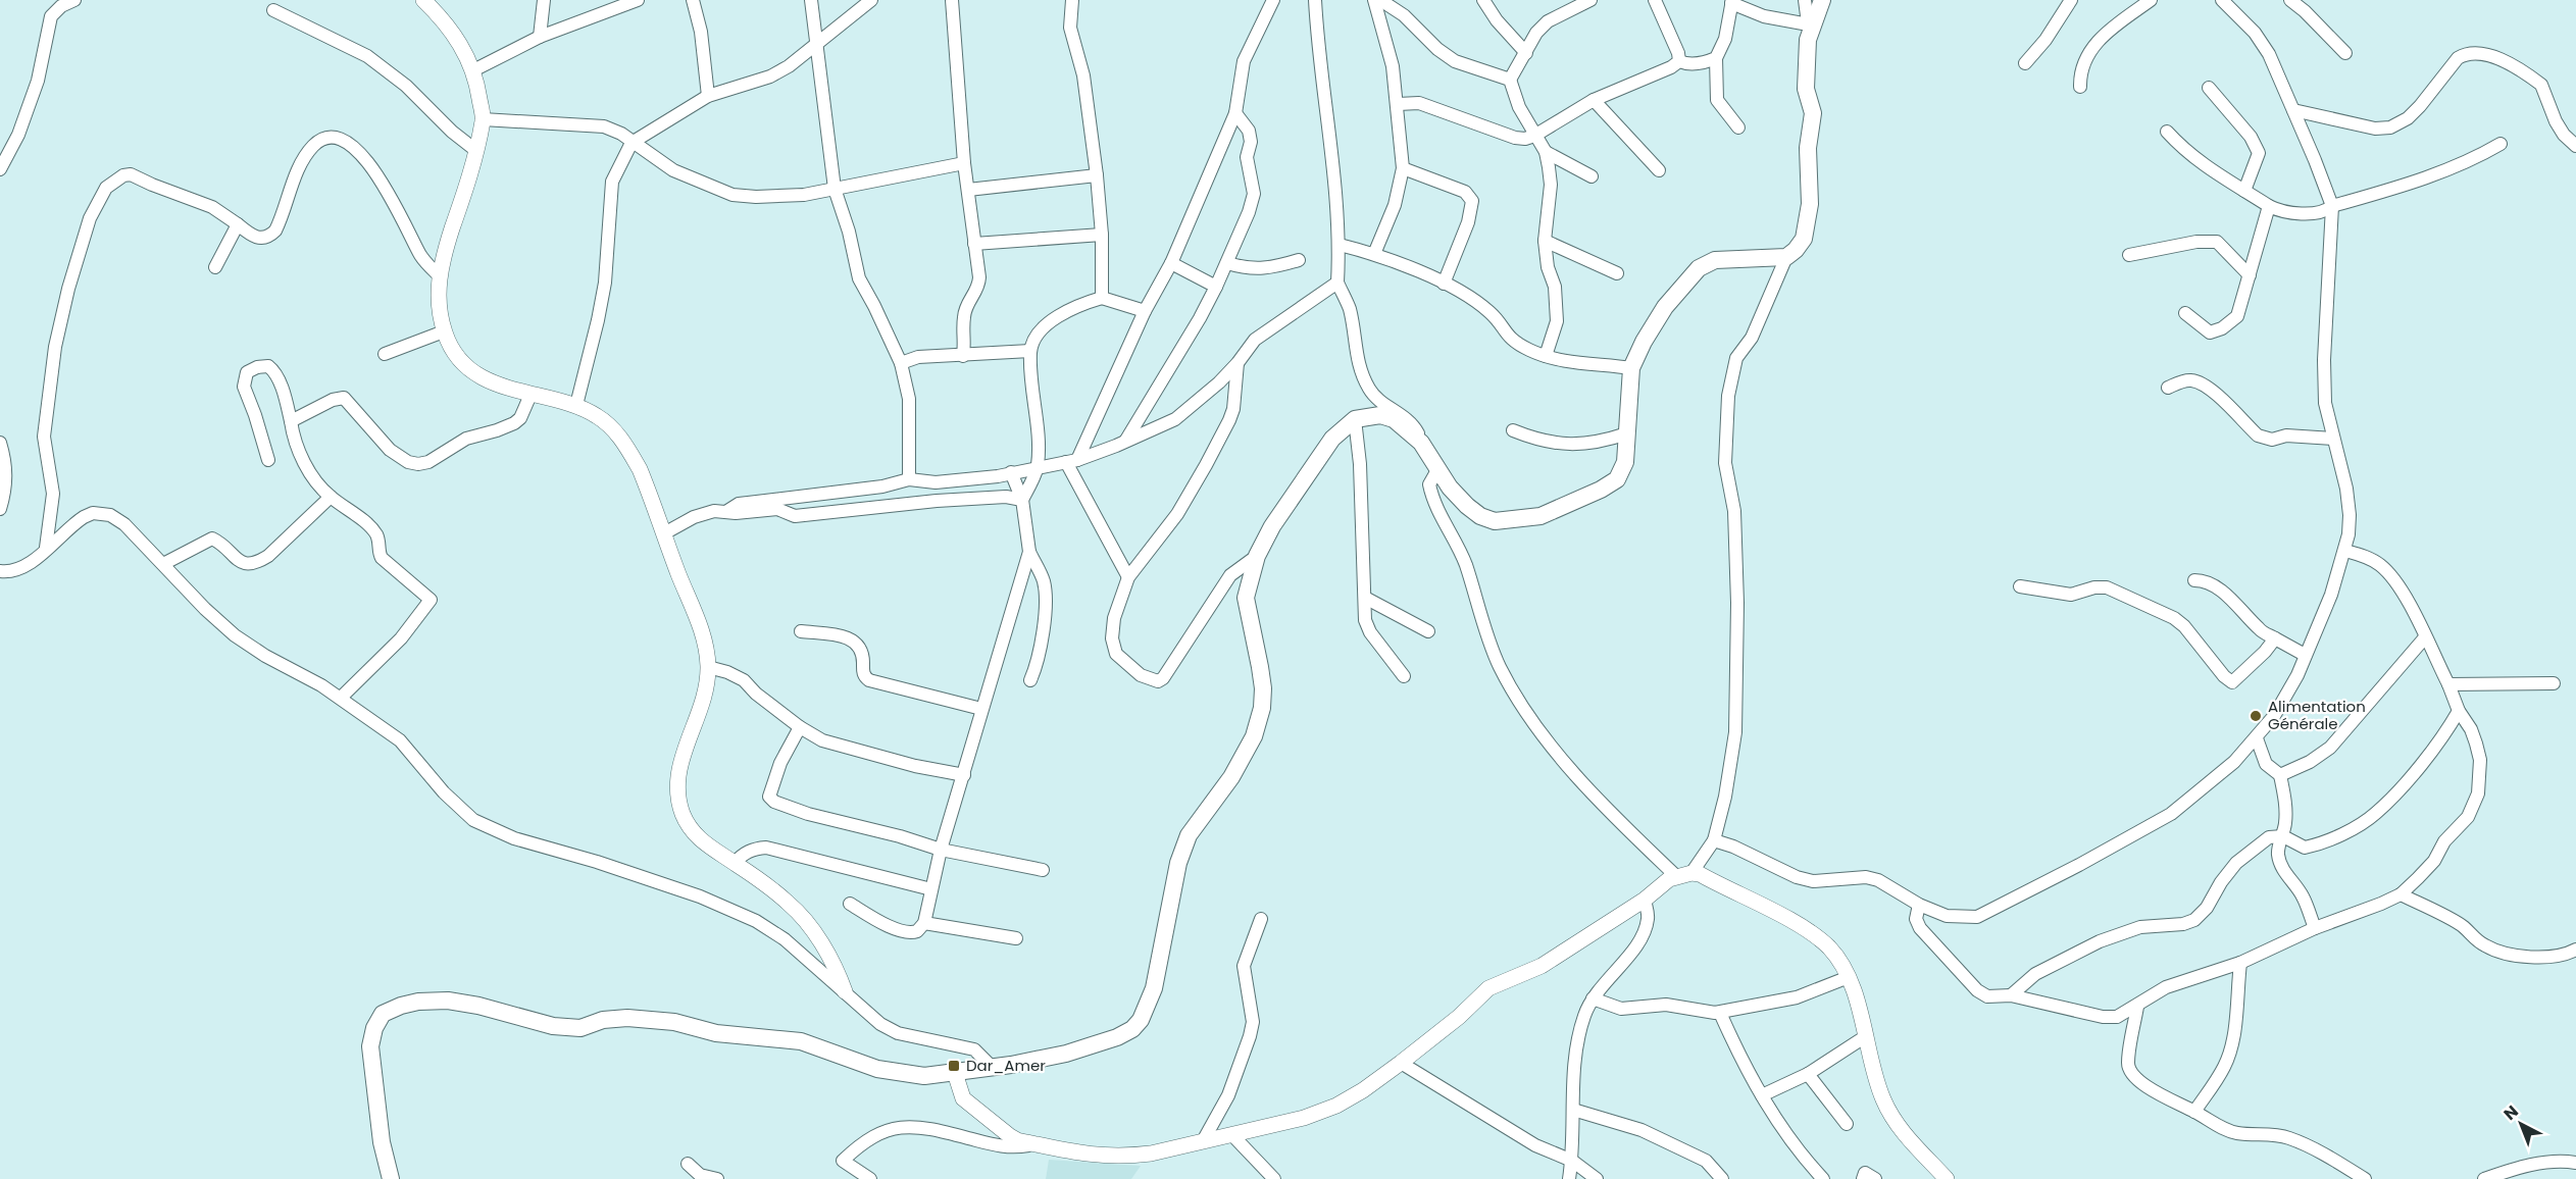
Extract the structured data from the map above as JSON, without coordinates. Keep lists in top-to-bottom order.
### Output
{
  "places": {
    "other": ["Alimentation Générale"],
    "transit": ["Dar_Amer"]
  },
  "north": "top left"
}
